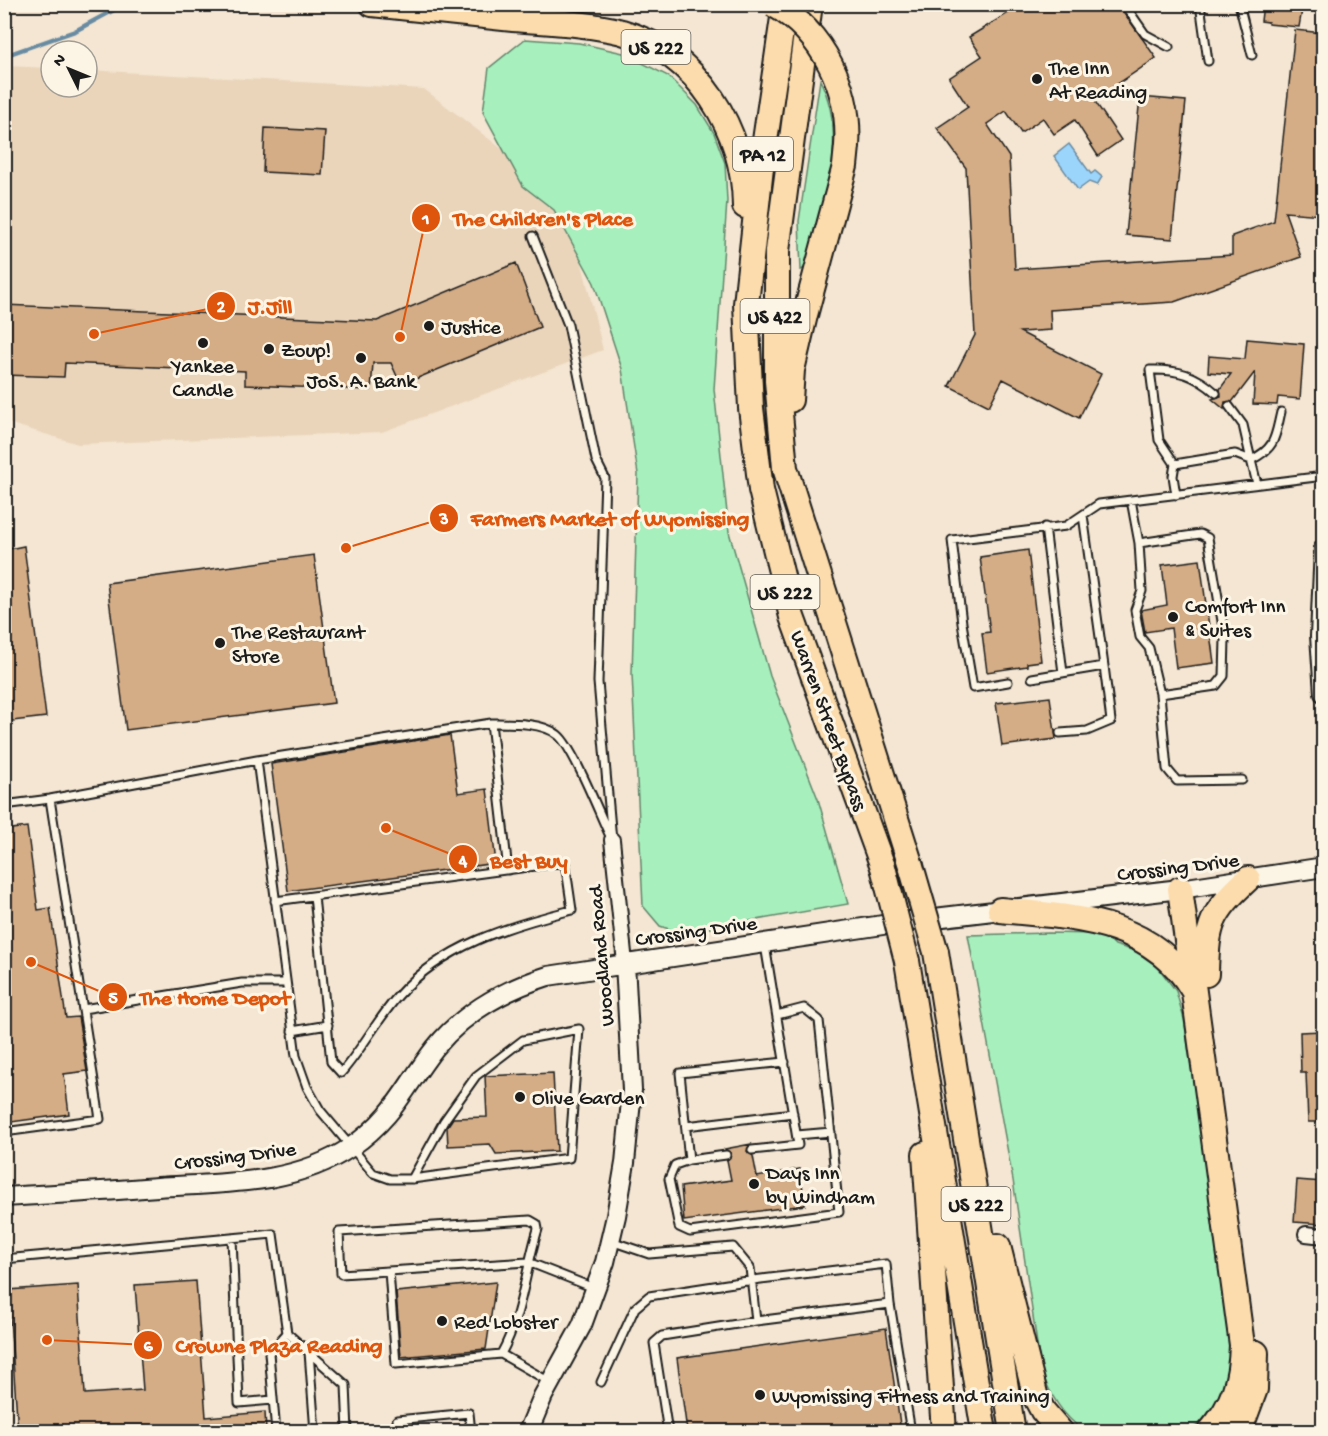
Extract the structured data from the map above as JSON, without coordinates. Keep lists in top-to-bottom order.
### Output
{
  "streets": {
    "highway": [
      "US 222",
      "PA 12",
      "US 422",
      "Warren Street Bypass"
    ],
    "main road": ["Crossing Drive", "Woodland Road"]
  },
  "crossings": [
    ["US 222", "Warren Street Bypass"],
    ["Crossing Drive", "Woodland Road"]
  ],
  "places": [
    "The Inn At Reading",
    "Justice",
    "J.Jill",
    "The Children's Place",
    "Yankee Candle",
    "Zoup!",
    "JoS. A. Bank",
    "Farmers Market of Wyomissing",
    "Comfort Inn & Suites",
    "The Restaurant Store",
    "Best Buy",
    "The Home Depot",
    "Olive Garden",
    "Days Inn by Windham",
    "Red Lobster",
    "Crowne Plaza Reading",
    "Wyomissing Fitness and Training"
  ],
  "north": "top left"
}
